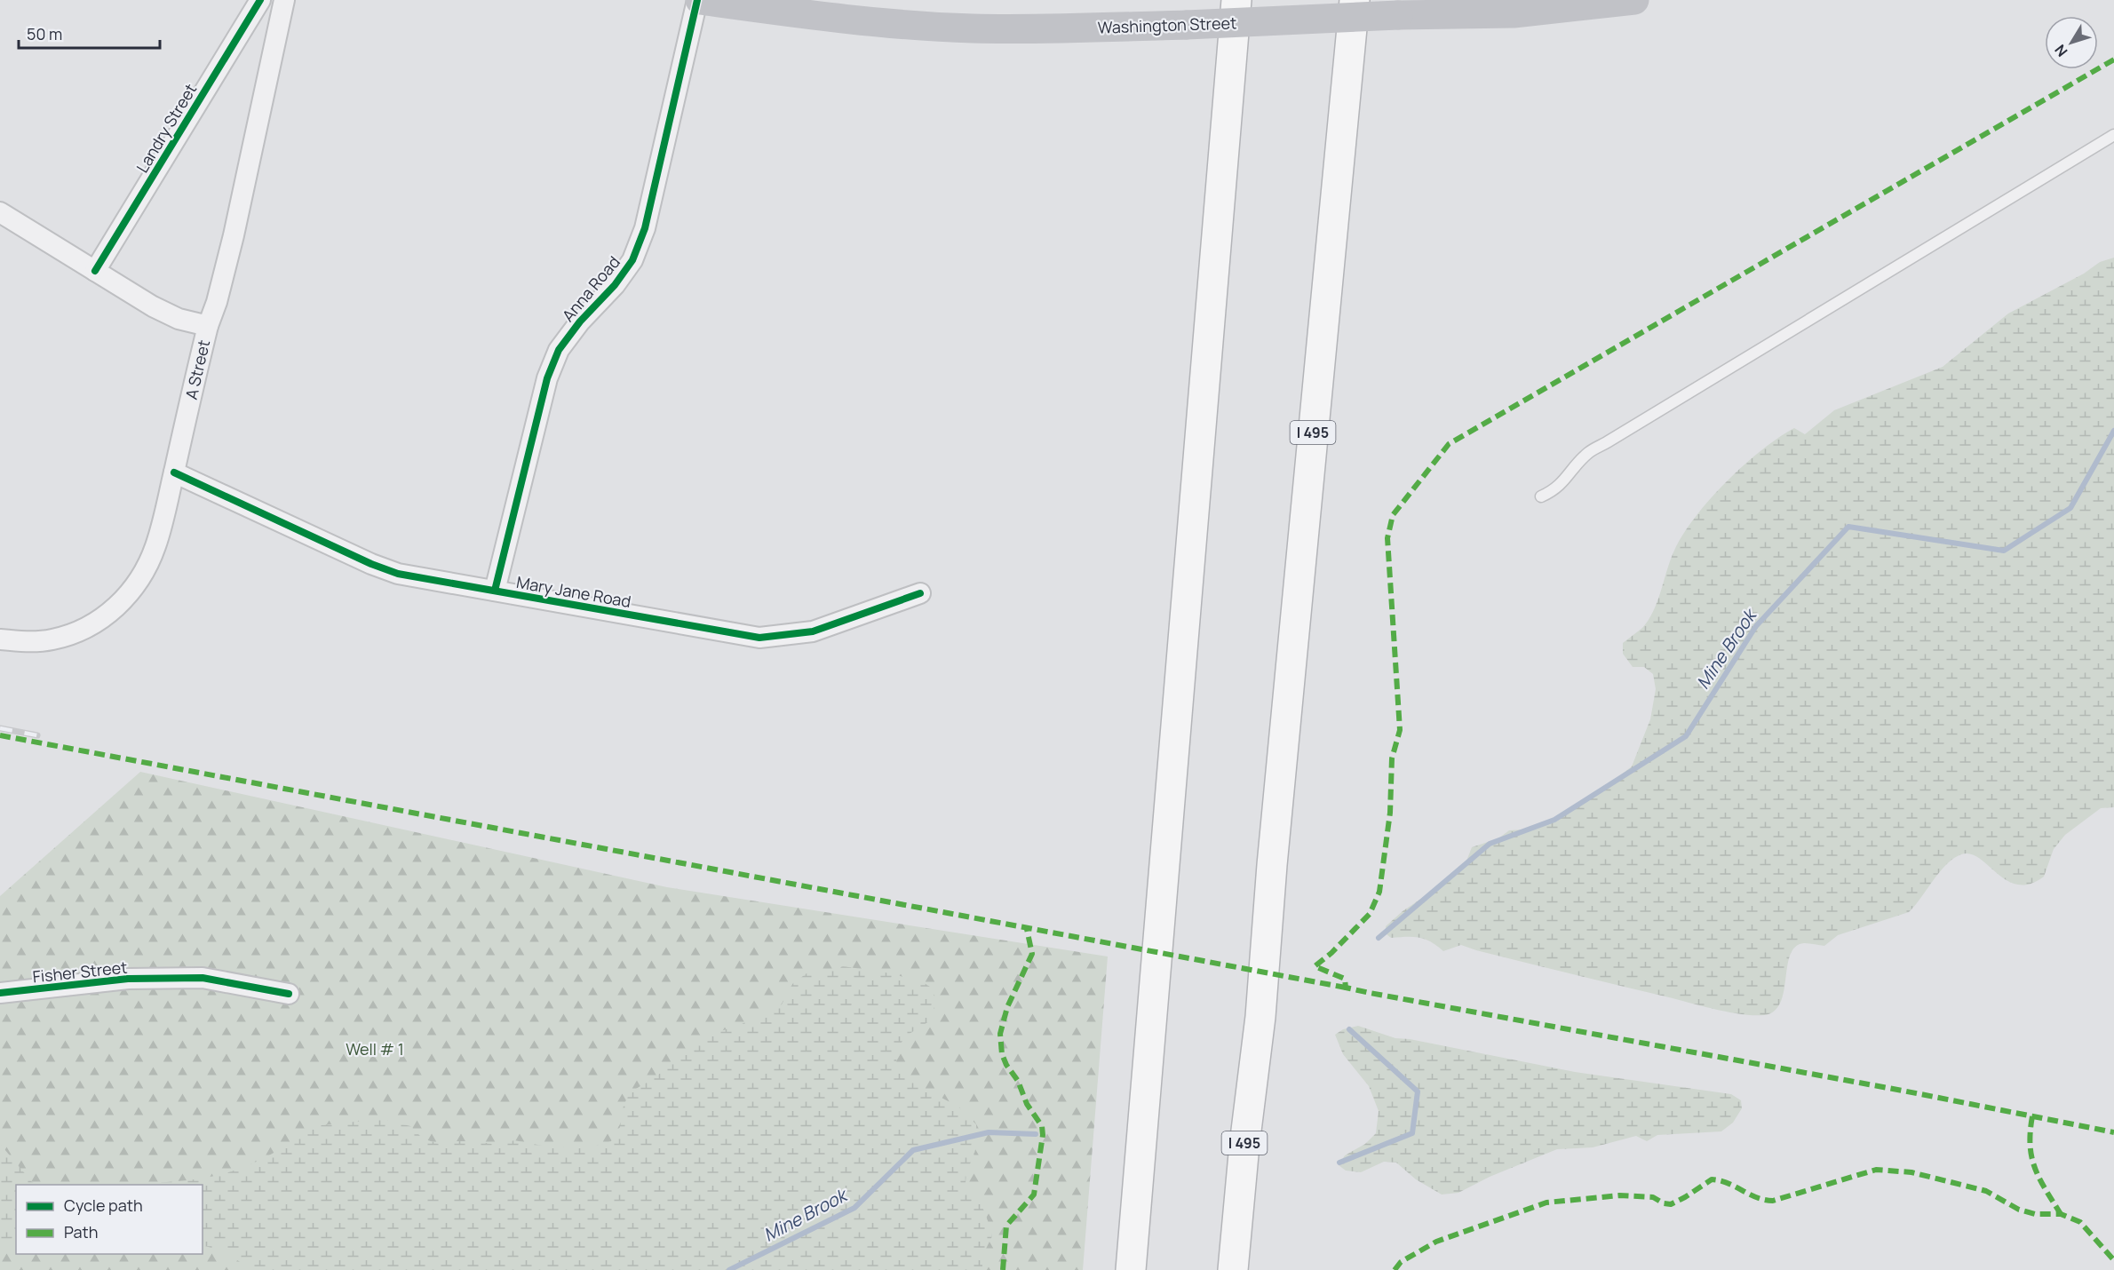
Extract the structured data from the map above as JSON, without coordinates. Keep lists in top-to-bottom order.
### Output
{
  "streets": {
    "highway": ["I 495"],
    "main road": ["Washington Street"],
    "street": [
      "Landry Street",
      "Anna Road",
      "A Street",
      "Mary Jane Road",
      "Fisher Street"
    ]
  },
  "crossings": [
    ["Washington Street", "Anna Road"],
    ["Anna Road", "Mary Jane Road"],
    ["A Street", "Mary Jane Road"]
  ],
  "water": ["Mine Brook"],
  "parks": ["Well # 1"],
  "legend": ["Cycle path", "Path"],
  "scale_bar": "50 m",
  "north": "bottom left"
}
